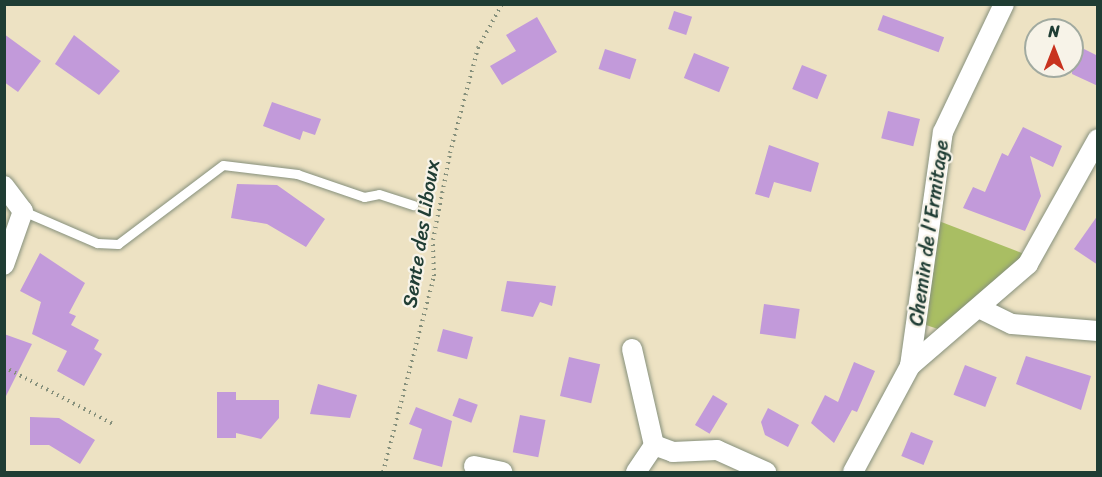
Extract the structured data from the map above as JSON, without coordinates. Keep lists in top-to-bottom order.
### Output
{
  "streets": {
    "street": ["Chemin de l'Ermitage"],
    "path": ["Sente des Liboux"]
  },
  "north": "top"
}
